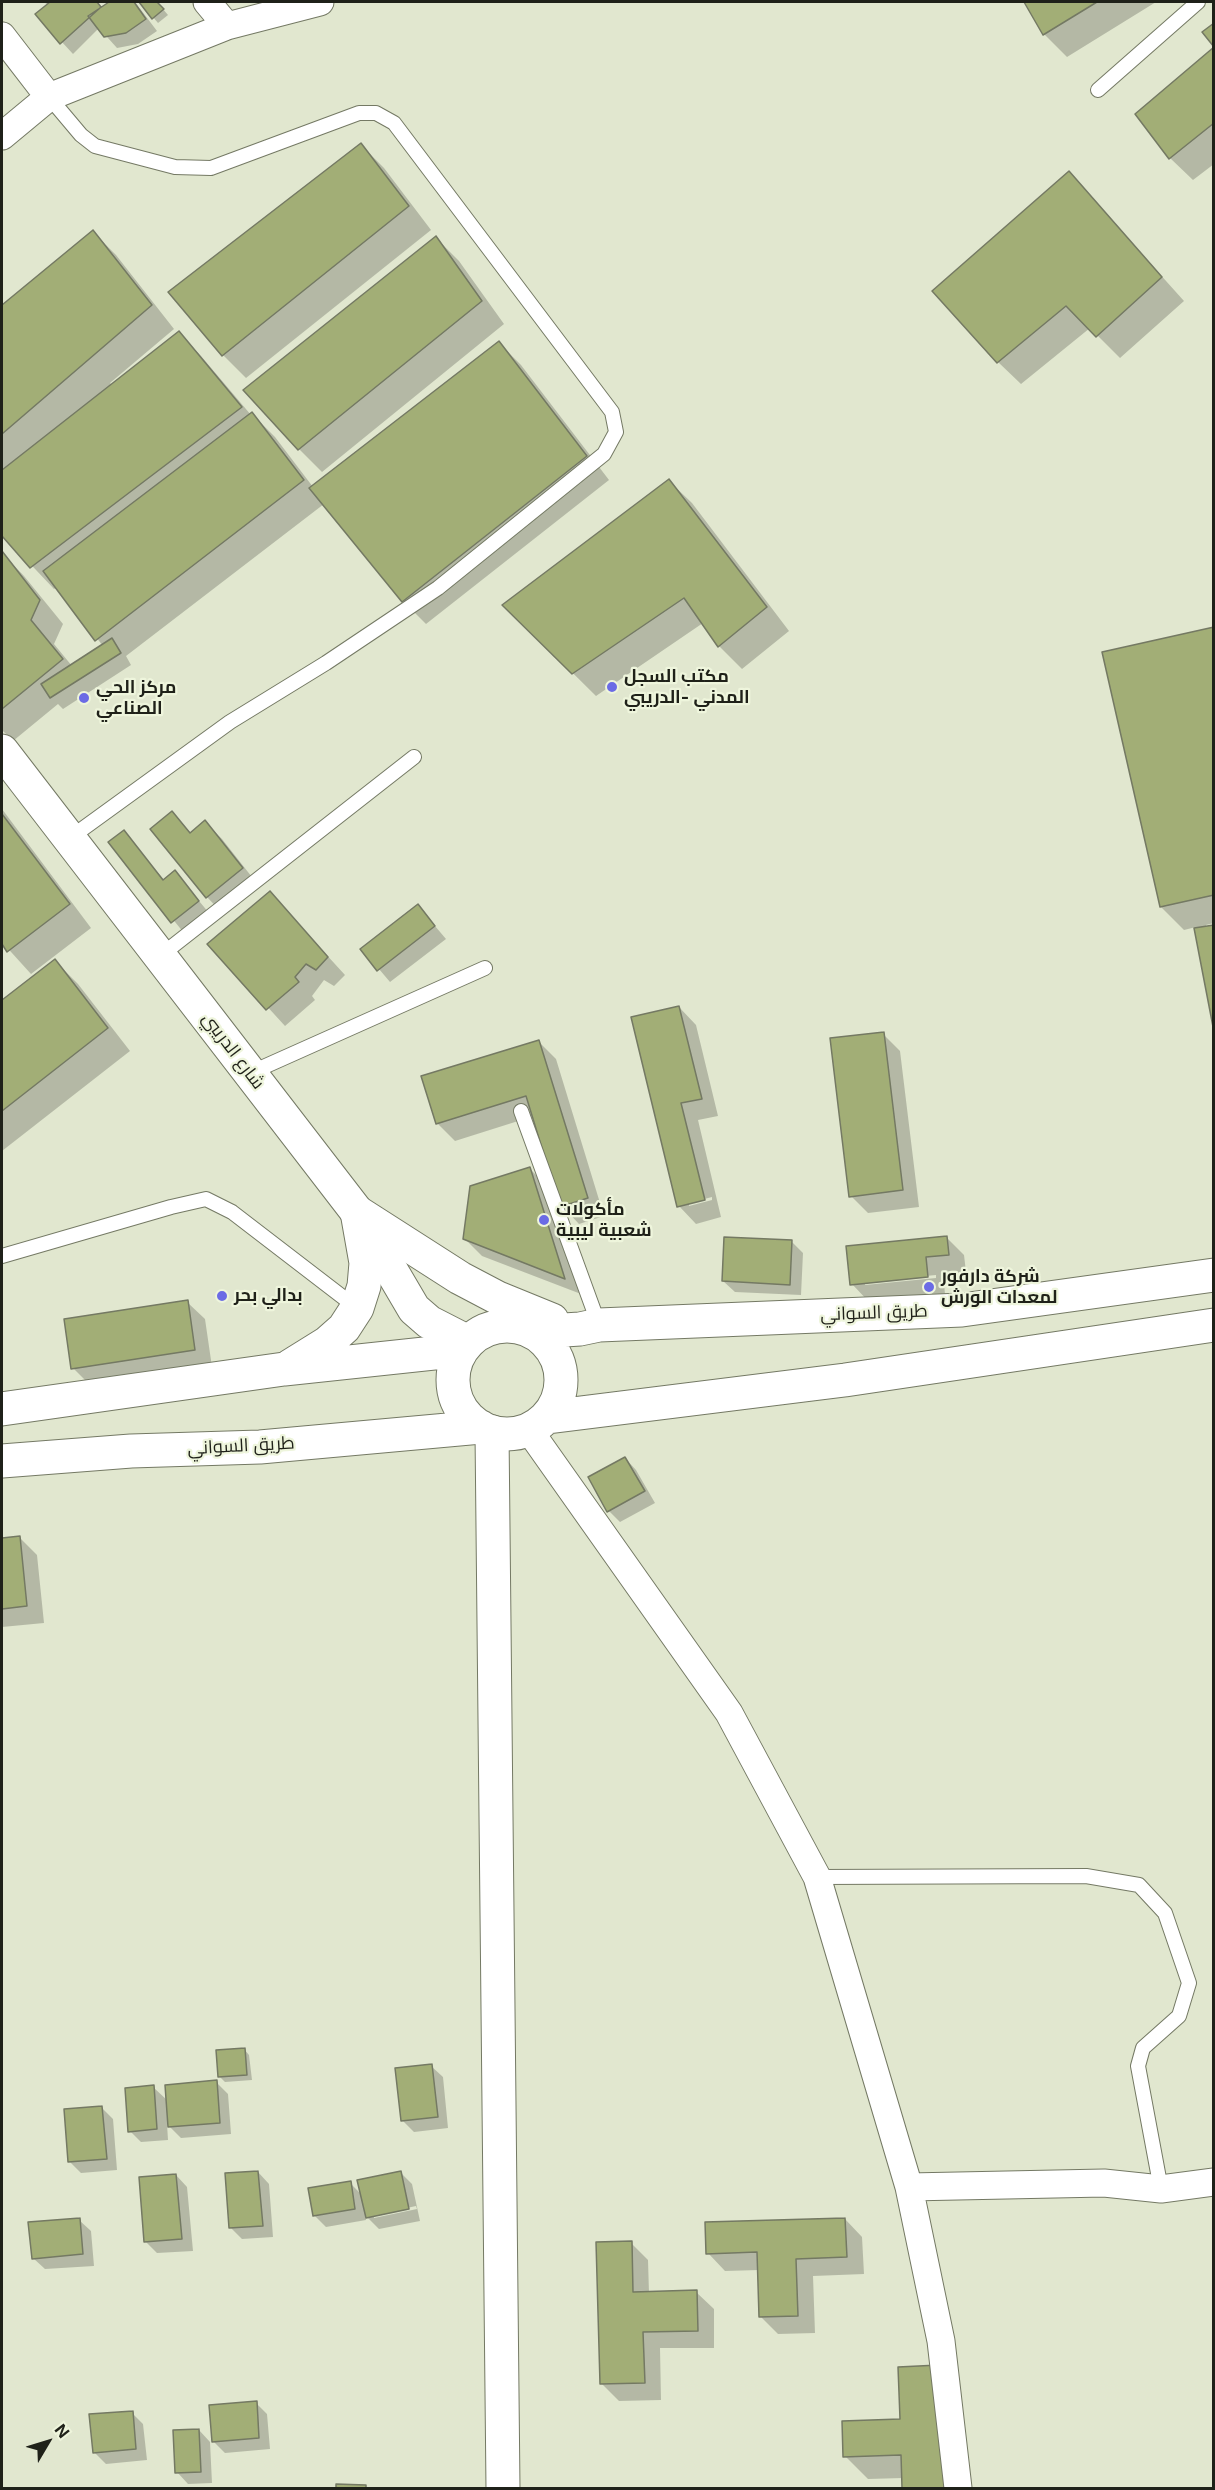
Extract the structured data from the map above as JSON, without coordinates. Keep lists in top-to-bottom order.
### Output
{
  "streets": {
    "main road": ["شارع الدريبي", "طريق السواني"]
  },
  "crossings": [
    ["شارع الدريبي", "طريق السواني"]
  ],
  "places": [
    "مكتب السجل المدني -الدريبي",
    "مركز الحي الصناعي",
    "مأكولات شعبية ليبية",
    "شركة دارفور لمعدات الورش",
    "بدالي بحر"
  ],
  "north": "top right"
}
